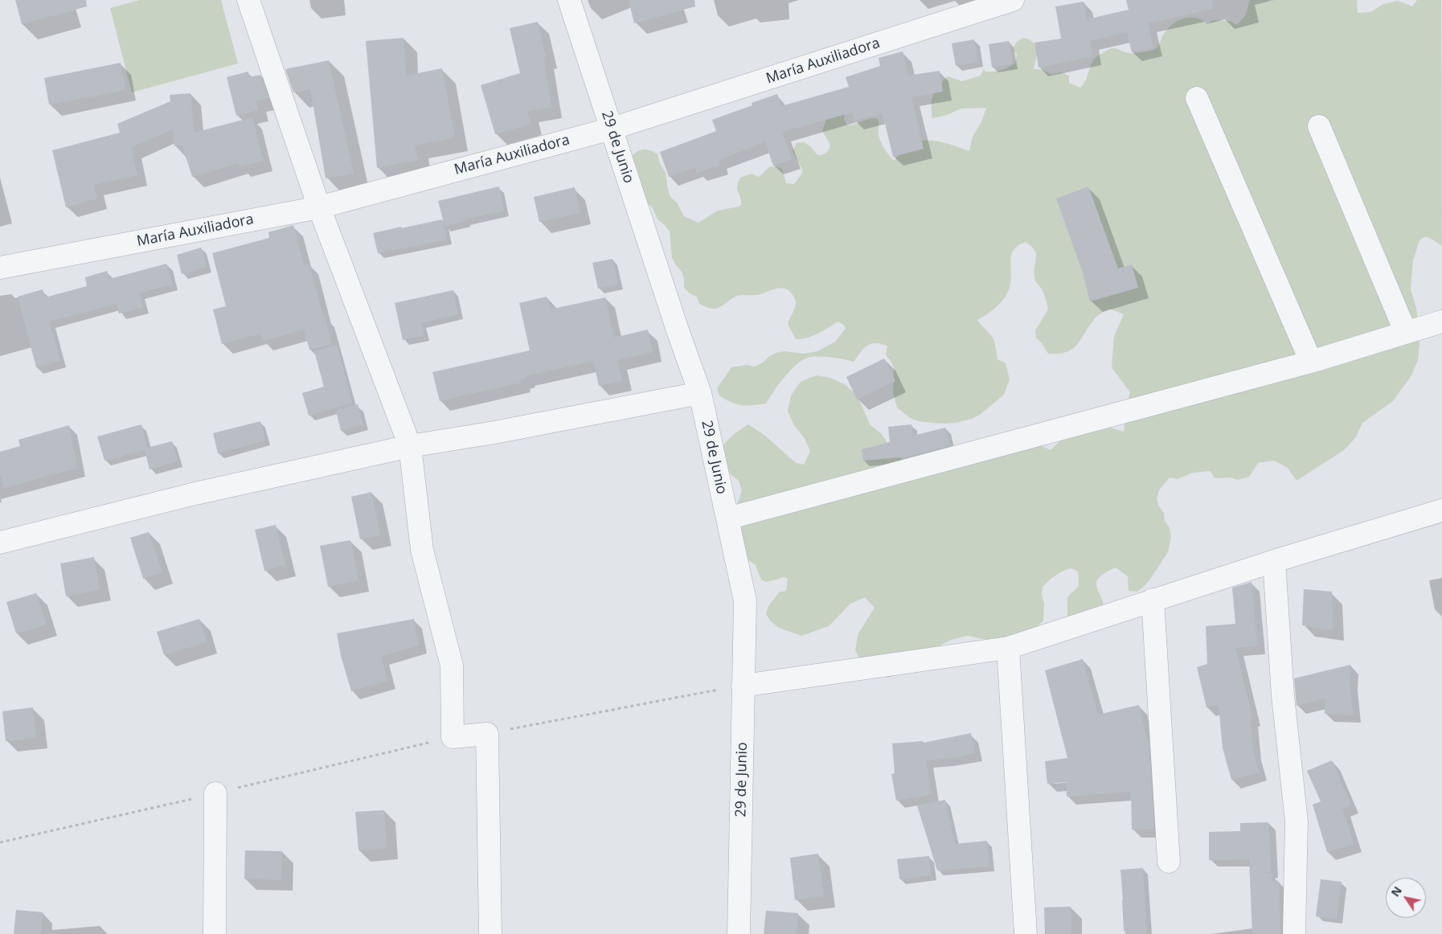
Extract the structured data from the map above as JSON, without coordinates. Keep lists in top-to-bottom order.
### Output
{
  "streets": {
    "street": ["María Auxiliadora", "29 de Junio"]
  },
  "crossings": [
    ["María Auxiliadora", "29 de Junio"]
  ],
  "north": "top left"
}
